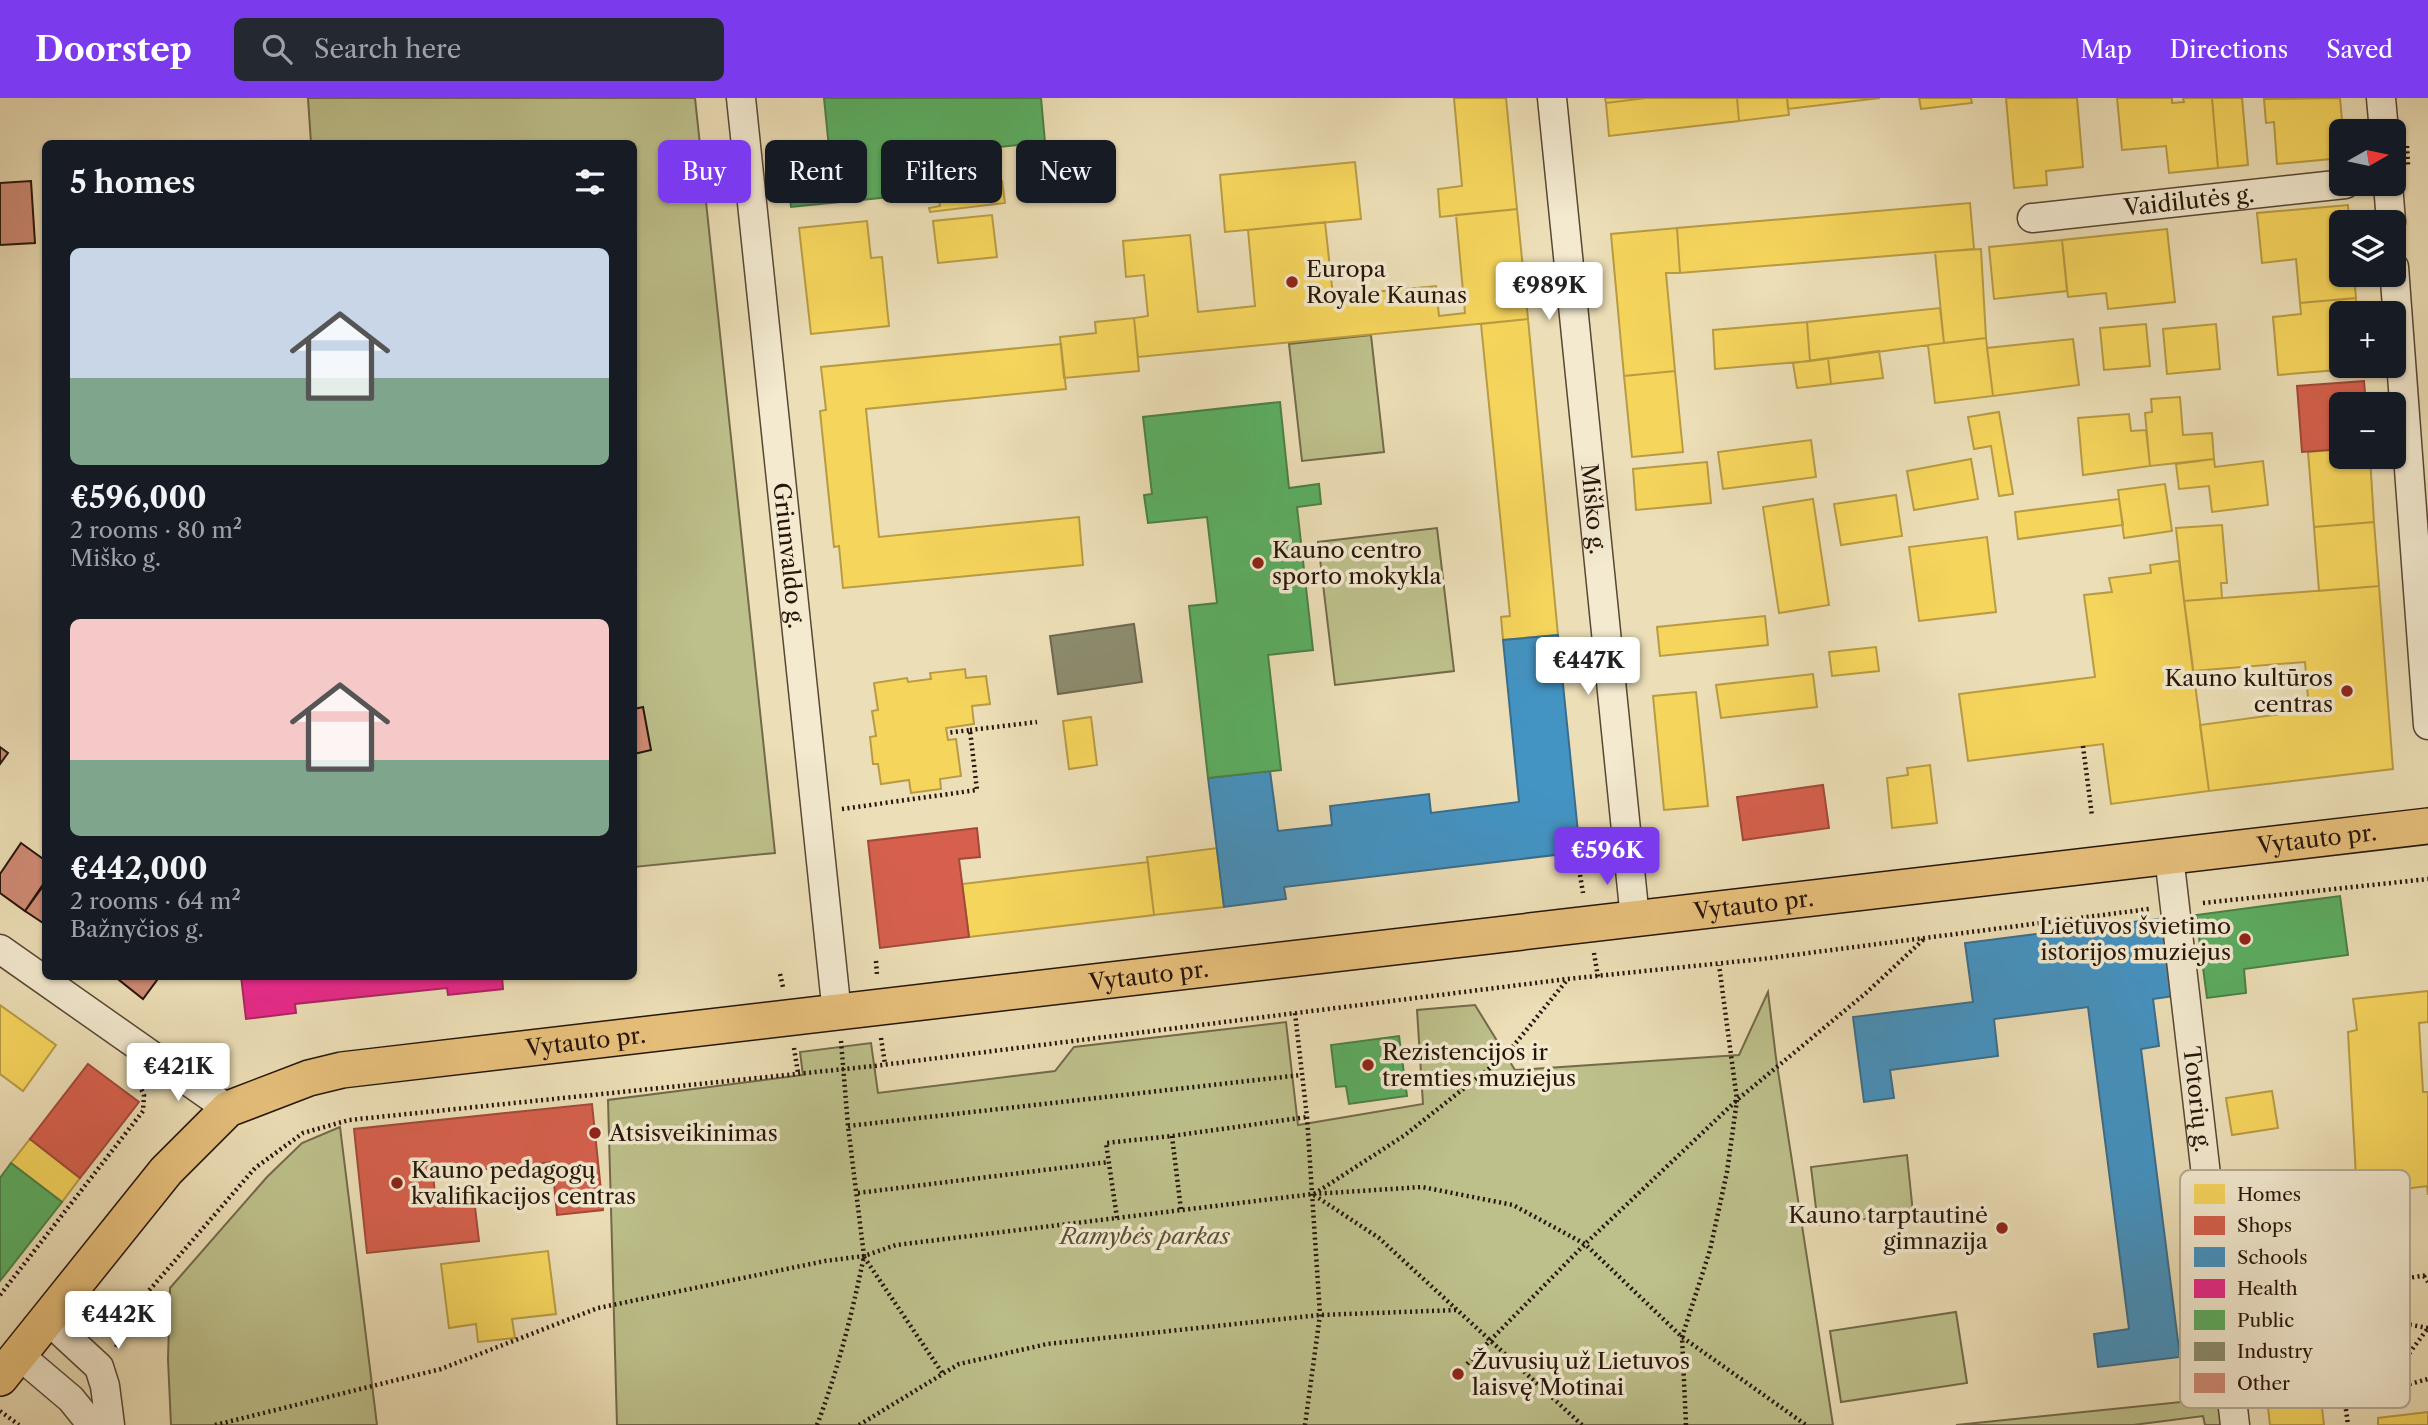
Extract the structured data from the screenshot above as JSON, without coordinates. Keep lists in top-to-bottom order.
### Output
{
  "streets": {
    "main road": ["Vytauto pr."],
    "street": [
      "Vaidilutės g.",
      "Miško g.",
      "Griunvaldo g.",
      "Totorių g."
    ]
  },
  "crossings": [
    ["Miško g.", "Vytauto pr."],
    ["Griunvaldo g.", "Vytauto pr."],
    ["Vytauto pr.", "Totorių g."]
  ],
  "parks": ["Ramybės parkas"],
  "places": [
    "Europa Royale Kaunas",
    "Kauno centro sporto mokykla",
    "Kauno kultūros centras",
    "Lietuvos švietimo istorijos muziejus",
    "Rezistencijos ir tremties muziejus",
    "Atsisveikinimas",
    "Kauno pedagogų kvalifikacijos centras",
    "Kauno tarptautinė gimnazija",
    "Žuvusių už Lietuvos laisvę Motinai"
  ],
  "legend": [
    "Homes",
    "Shops",
    "Schools",
    "Health",
    "Public",
    "Industry",
    "Other"
  ],
  "north": "right",
  "page": {
    "header": "Doorstep",
    "search": "Search here",
    "nav": ["Map", "Directions", "Saved"],
    "map_buttons": ["+", "−"],
    "chip": [
      "Buy",
      "Rent",
      "Filters",
      "New"
    ],
    "heading": "5 homes",
    "list": [
      {
        "name": "€596,000",
        "note": "2 rooms · 80 m² · Miško g."
      },
      {
        "name": "€442,000",
        "note": "2 rooms · 64 m² · Bažnyčios g."
      }
    ],
    "price": [
      "€989K",
      "€447K",
      "€596K",
      "€421K",
      "€442K"
    ]
  }
}
